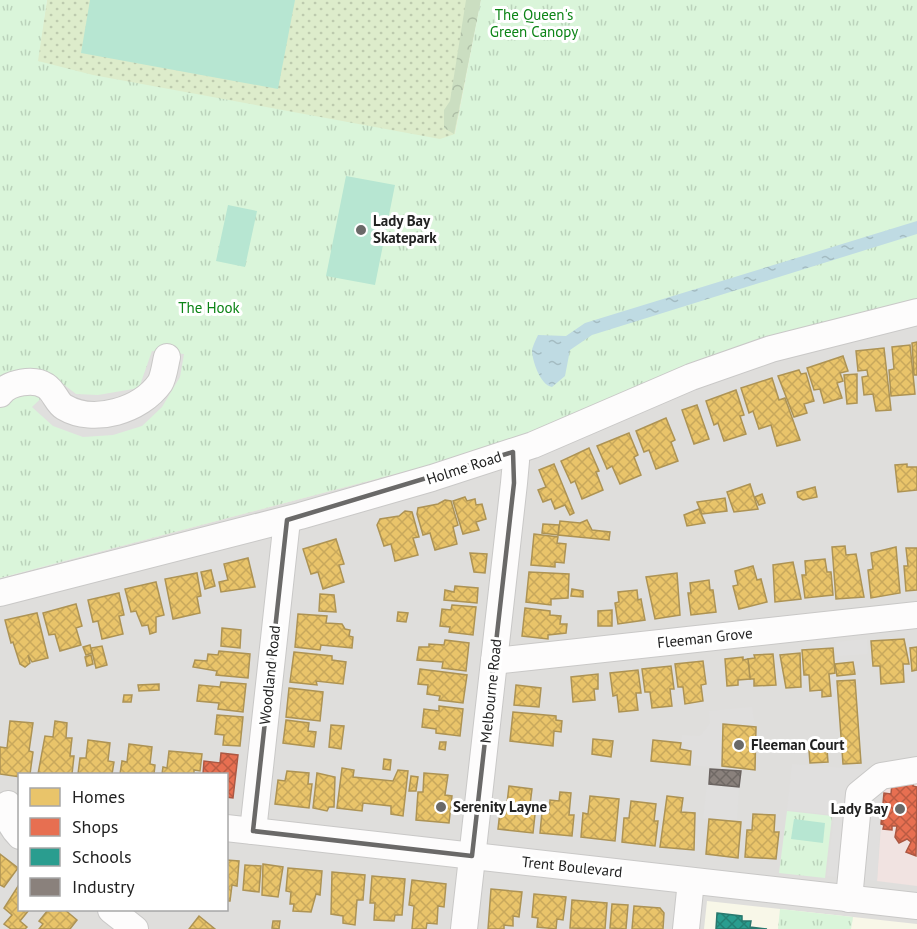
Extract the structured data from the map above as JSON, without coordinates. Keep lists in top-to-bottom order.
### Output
{
  "streets": {
    "street": [
      "Holme Road",
      "Fleeman Grove",
      "Woodland Road",
      "Melbourne Road",
      "Trent Boulevard"
    ]
  },
  "crossings": [
    ["Holme Road", "Woodland Road"],
    ["Holme Road", "Melbourne Road"],
    ["Fleeman Grove", "Melbourne Road"],
    ["Woodland Road", "Trent Boulevard"],
    ["Melbourne Road", "Trent Boulevard"]
  ],
  "parks": ["The Queen's Green Canopy", "The Hook"],
  "places": [
    "Lady Bay Skatepark",
    "Fleeman Court",
    "Serenity Layne",
    "Lady Bay"
  ],
  "legend": [
    "Homes",
    "Shops",
    "Schools",
    "Industry"
  ]
}
